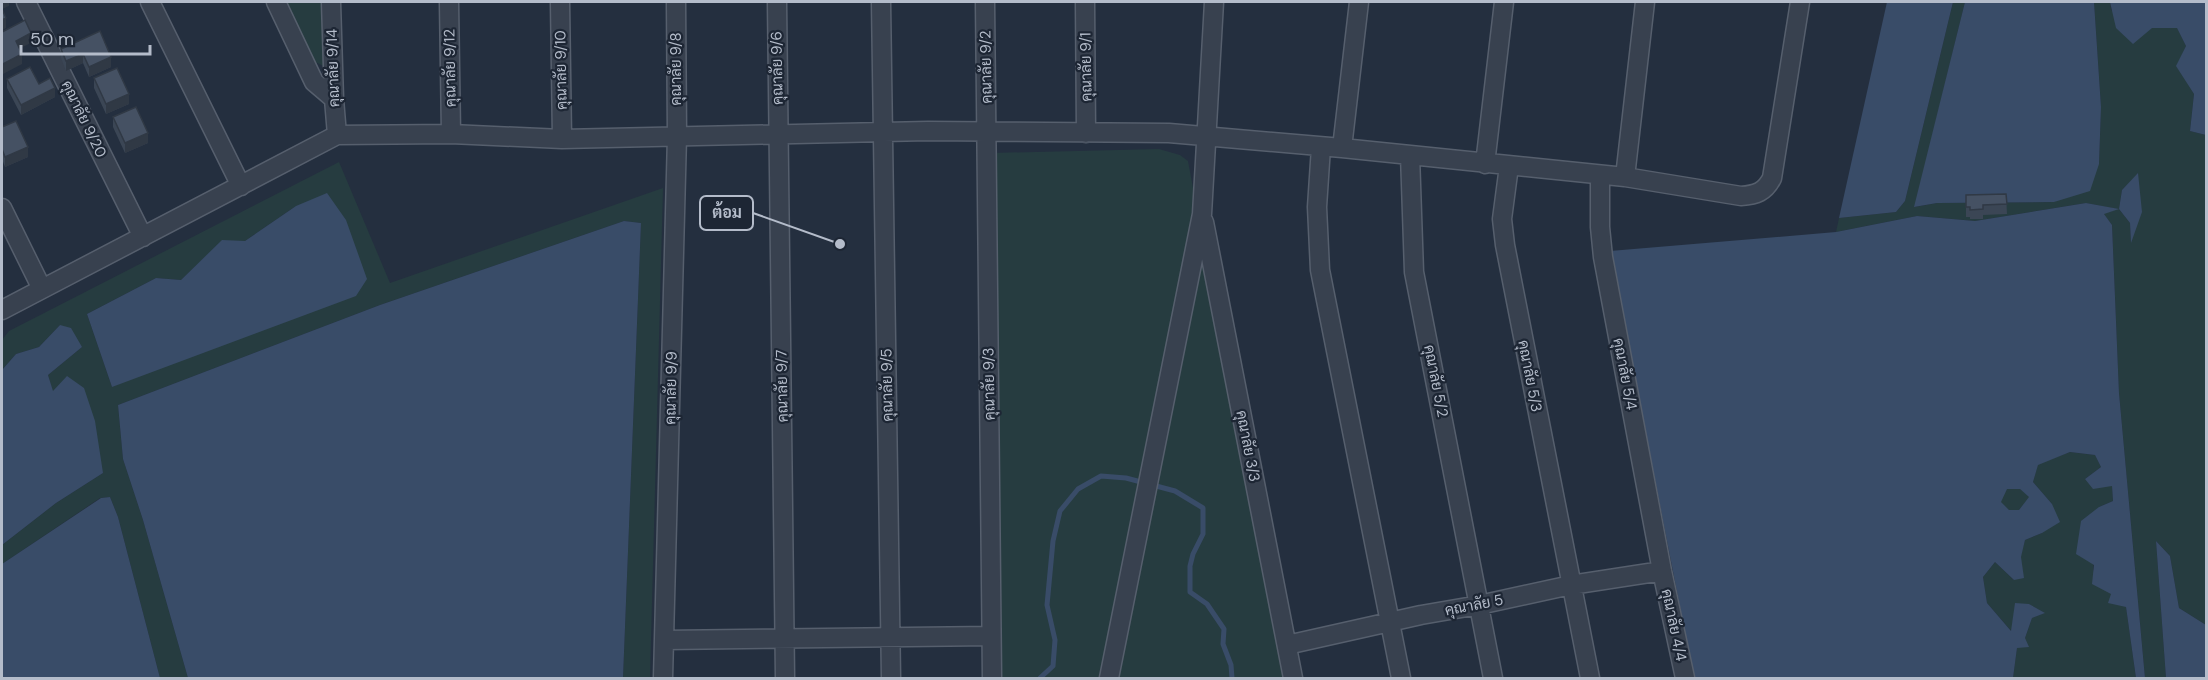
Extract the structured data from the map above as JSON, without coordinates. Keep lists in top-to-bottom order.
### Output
{
  "streets": {
    "street": [
      "คุณาลัย 9/2",
      "คุณาลัย 9/1",
      "คุณาลัย 9/14",
      "คุณาลัย 9/12",
      "คุณาลัย 9/6",
      "คุณาลัย 9/8",
      "คุณาลัย 9/10",
      "คุณาลัย 9/20",
      "คุณาลัย 5/4",
      "คุณาลัย 5/3",
      "คุณาลัย 5/2",
      "คุณาลัย 9/3",
      "คุณาลัย 9/5",
      "คุณาลัย 9/7",
      "คุณาลัย 9/9",
      "คุณาลัย 3/3",
      "คุณาลัย 5",
      "คุณาลัย 4/4"
    ]
  },
  "crossings": [
    ["คุณาลัย 9/2", "คุณาลัย 9/3"],
    ["คุณาลัย 9/6", "คุณาลัย 9/7"],
    ["คุณาลัย 9/8", "คุณาลัย 9/9"],
    ["คุณาลัย 5/4", "คุณาลัย 5"],
    ["คุณาลัย 5/4", "คุณาลัย 4/4"],
    ["คุณาลัย 5/3", "คุณาลัย 5"],
    ["คุณาลัย 5/2", "คุณาลัย 5"],
    ["คุณาลัย 3/3", "คุณาลัย 5"],
    ["คุณาลัย 5", "คุณาลัย 4/4"]
  ],
  "places": ["ต้อม"],
  "scale_bar": "50 m"
}
